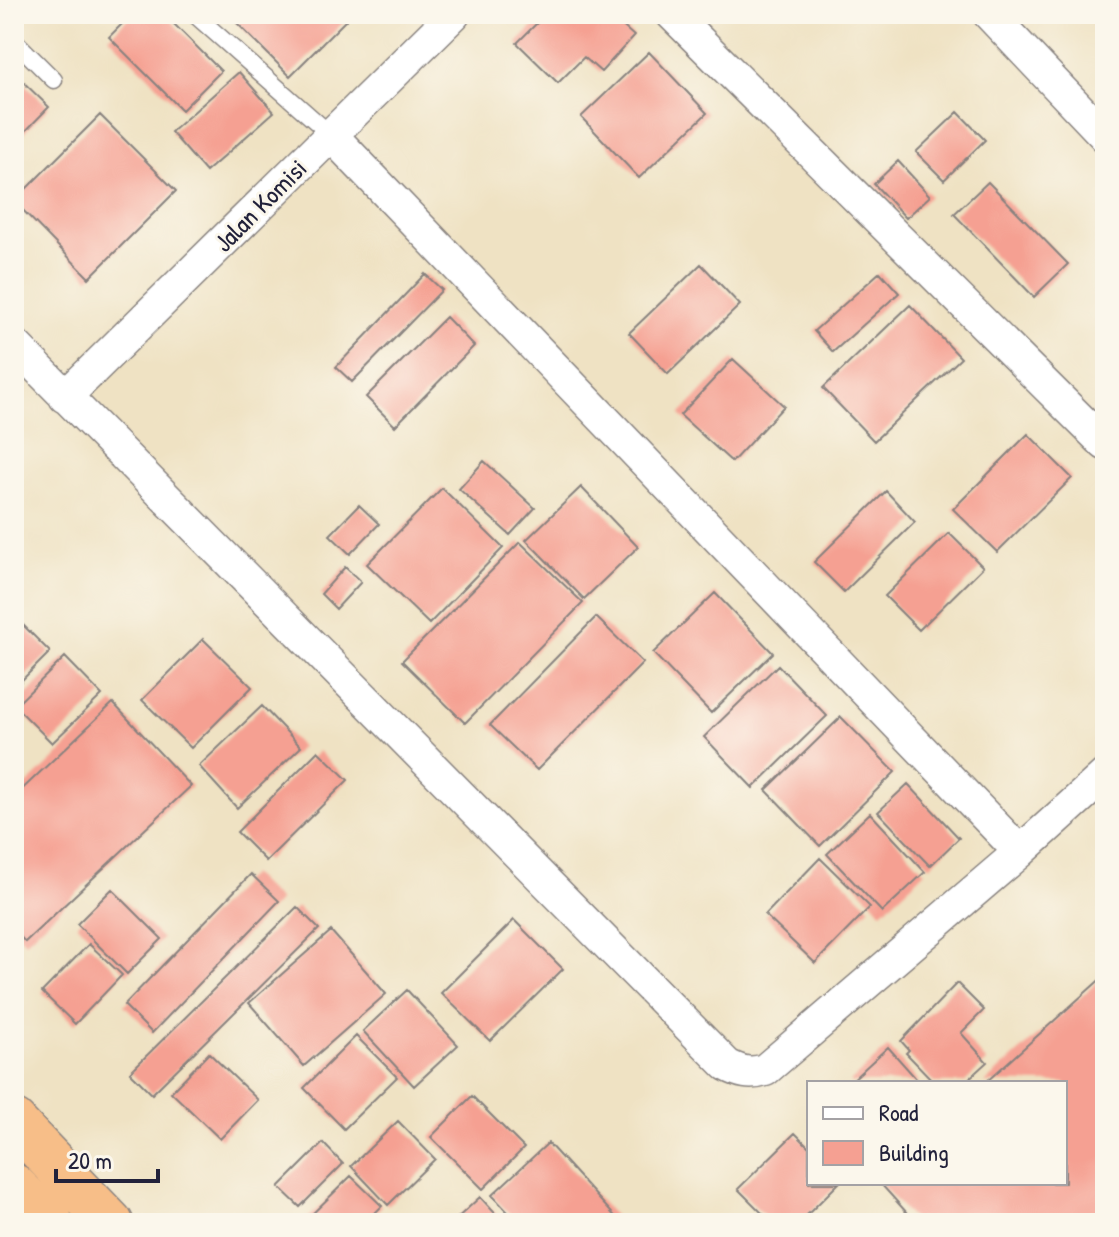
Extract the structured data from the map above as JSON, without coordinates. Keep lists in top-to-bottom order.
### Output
{
  "streets": {
    "street": ["Jalan Komisi"]
  },
  "legend": ["Road", "Building"],
  "scale_bar": "20 m"
}
